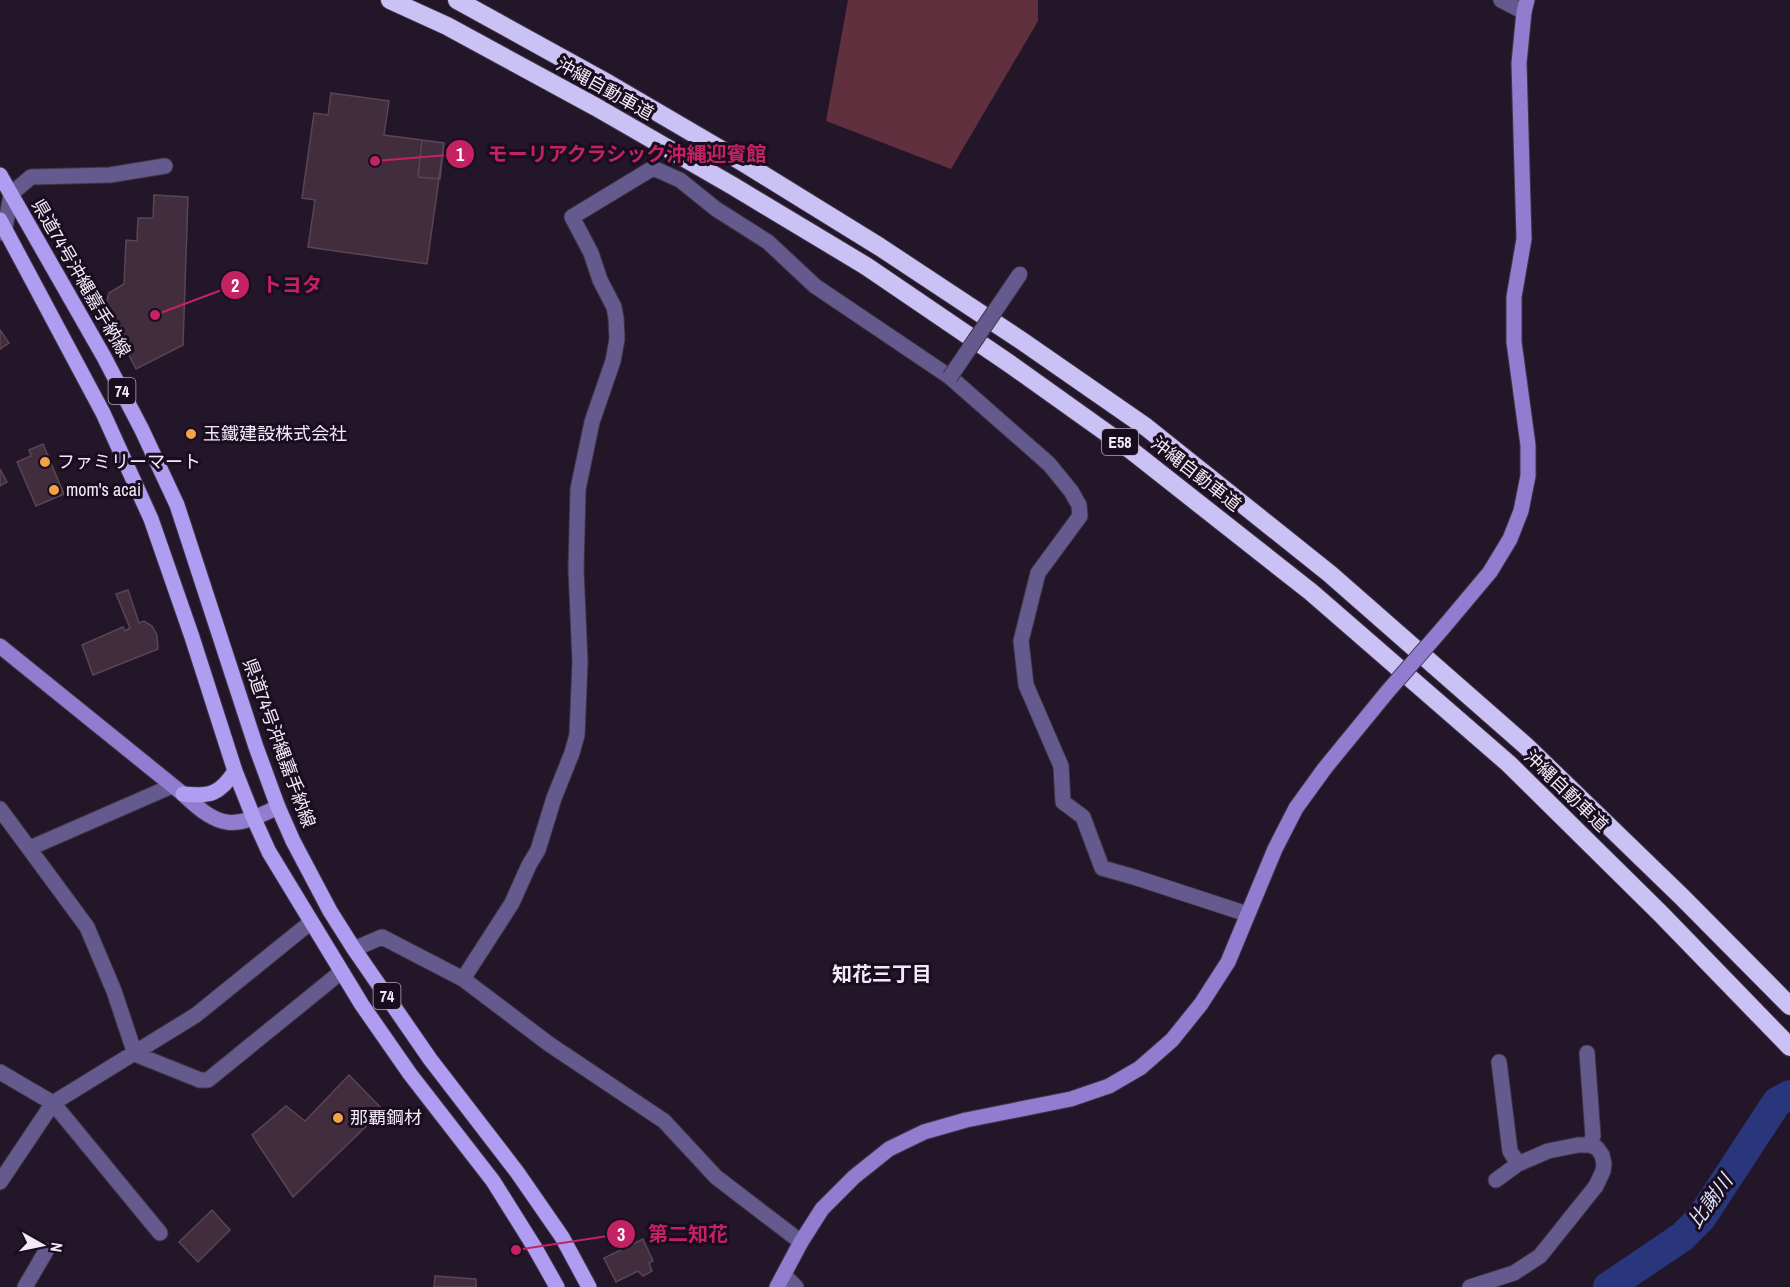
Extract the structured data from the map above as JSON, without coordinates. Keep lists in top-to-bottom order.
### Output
{
  "streets": {
    "highway": ["沖縄自動車道", "E58"],
    "main road": ["県道74号沖縄嘉手納線", "74"]
  },
  "districts": ["知花三丁目"],
  "water": ["比謝川"],
  "places": [
    "モーリアクラシック沖縄迎賓館",
    "トヨタ",
    "玉鐵建設株式会社",
    "ファミリーマート",
    "mom's acai",
    "那覇鋼材",
    "第二知花"
  ],
  "north": "right"
}
